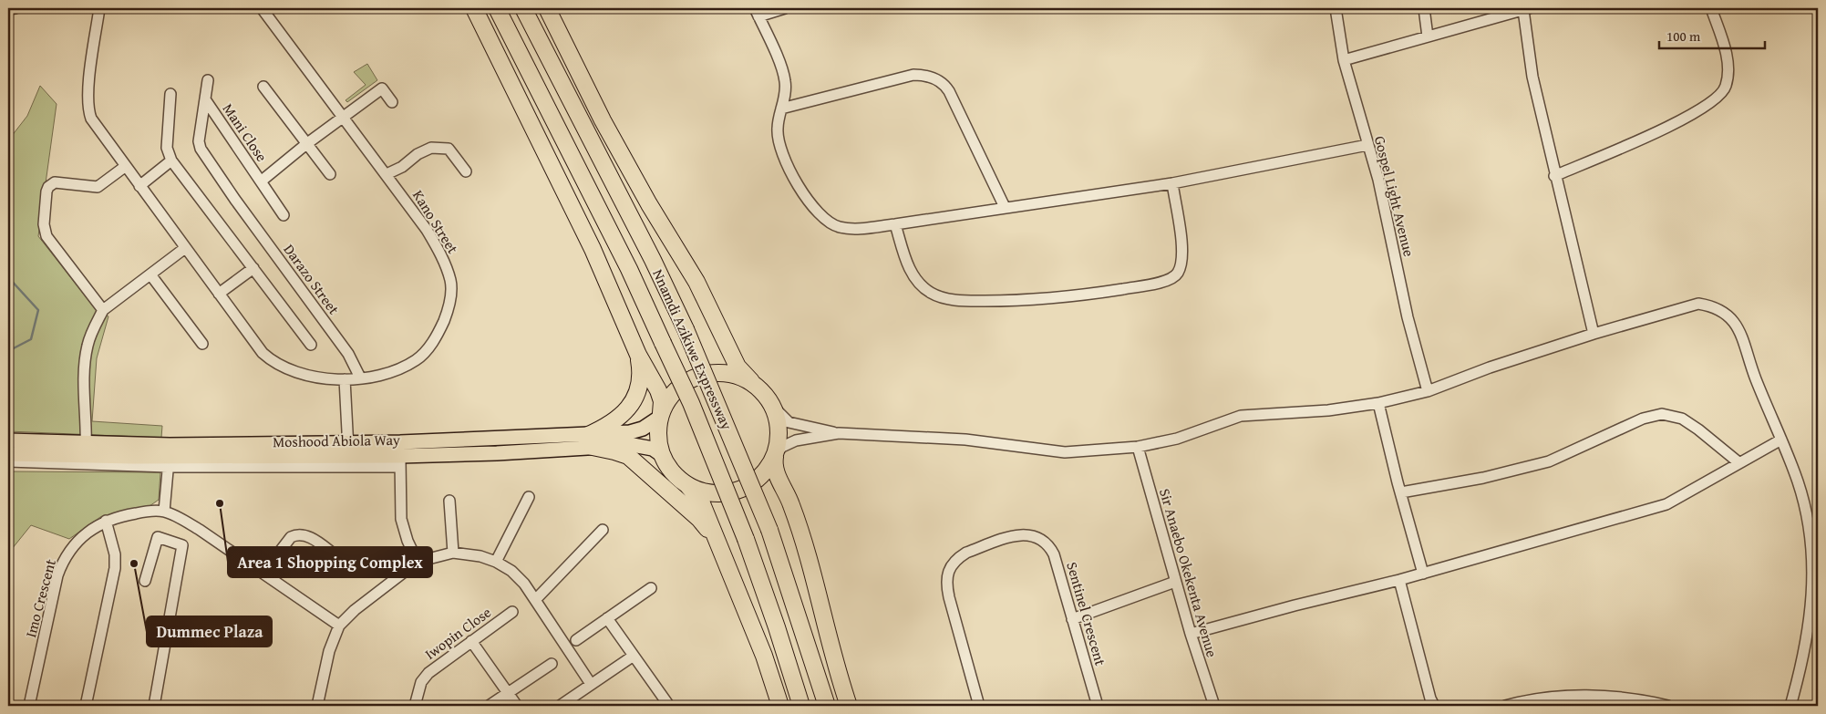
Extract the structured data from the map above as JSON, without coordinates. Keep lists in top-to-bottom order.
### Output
{
  "streets": {
    "highway": ["Nnamdi Azikiwe Expressway"],
    "main road": ["Moshood Abiola Way"],
    "street": [
      "Mani Close",
      "Gospel Light Avenue",
      "Kano Street",
      "Darazo Street",
      "Sir Anaebo Okekenta Avenue",
      "Imo Crescent",
      "Sentinel Crescent",
      "Iwopin Close"
    ]
  },
  "crossings": [
    ["Mani Close", "Darazo Street"],
    ["Kano Street", "Darazo Street"],
    ["Nnamdi Azikiwe Expressway", "Moshood Abiola Way"]
  ],
  "places": ["Area 1 Shopping Complex", "Dummec Plaza"],
  "scale_bar": "100 m"
}
